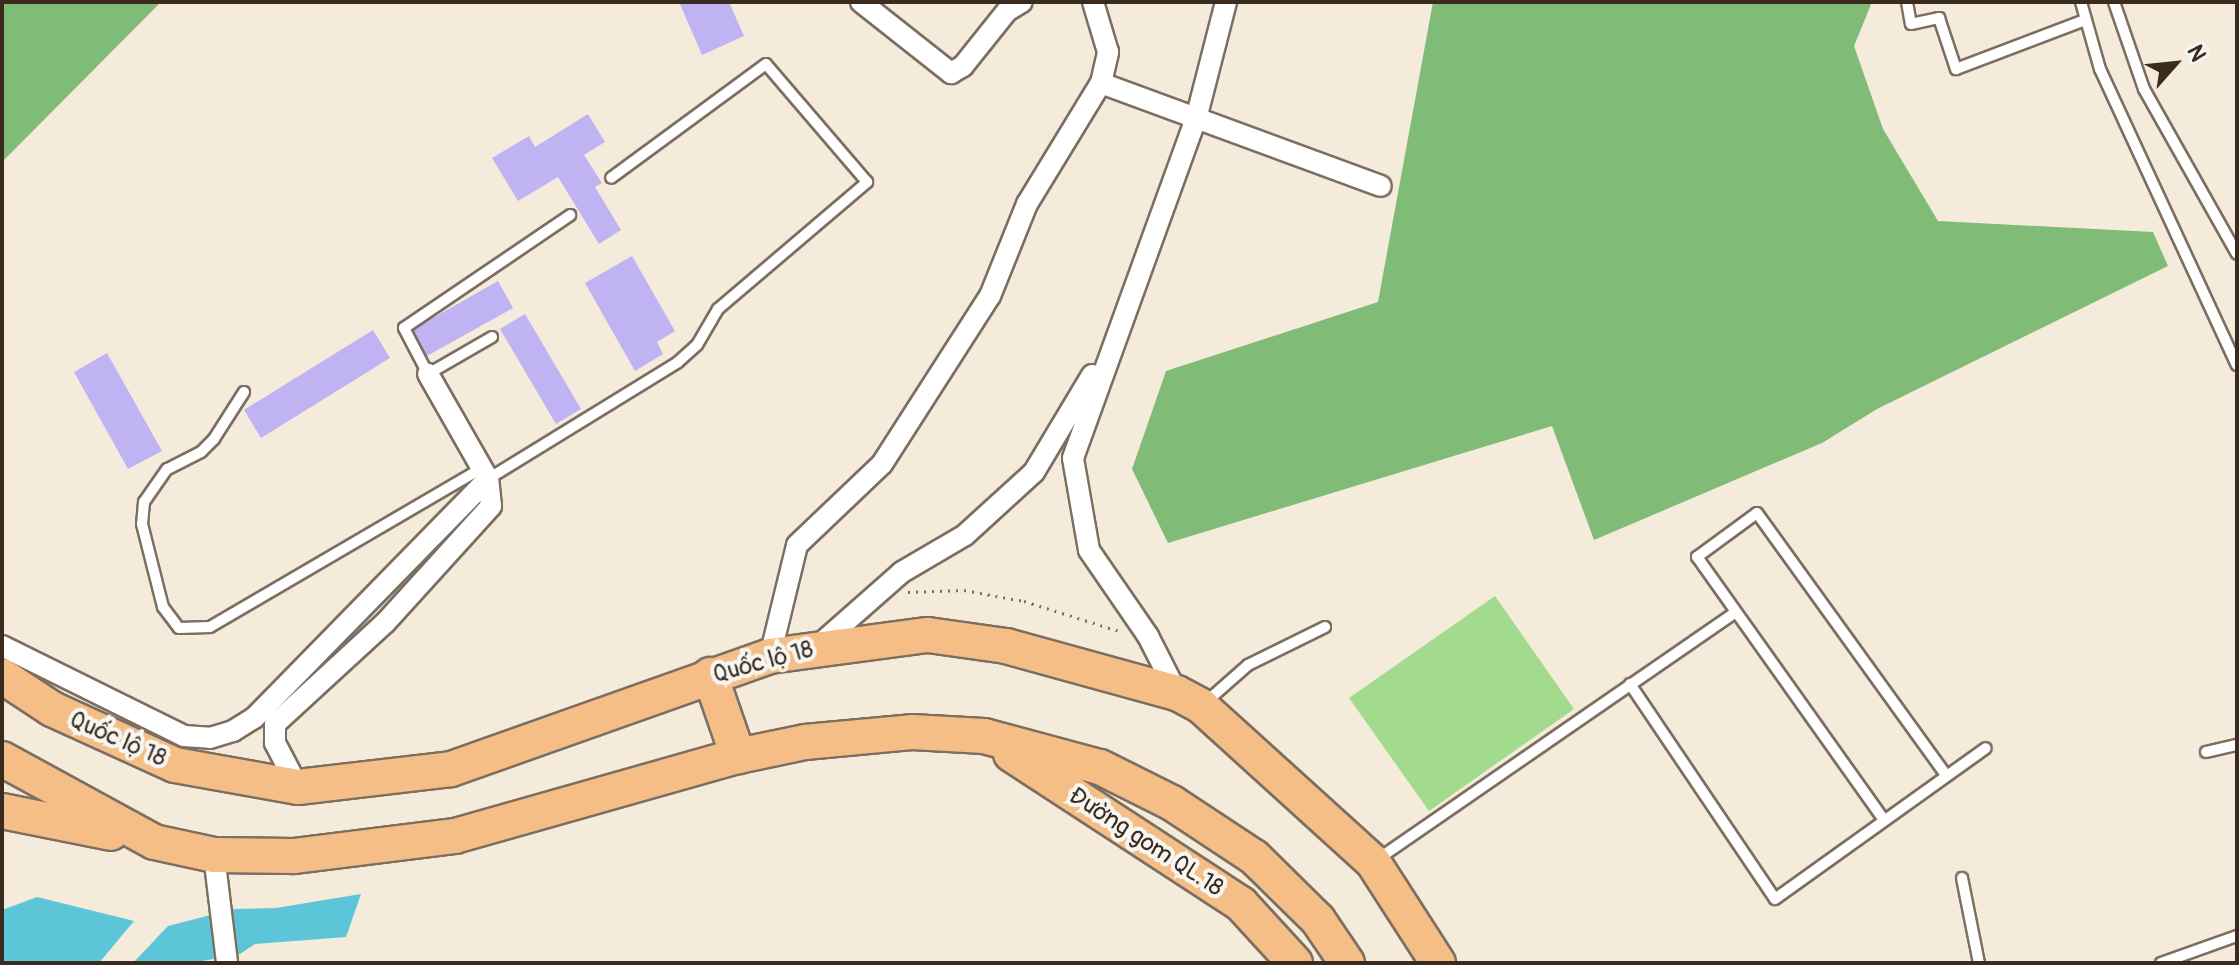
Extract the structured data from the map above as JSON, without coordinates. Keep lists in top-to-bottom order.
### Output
{
  "streets": {
    "highway": ["Quốc lộ 18", "Đường gom QL.18"]
  },
  "north": "top right"
}
